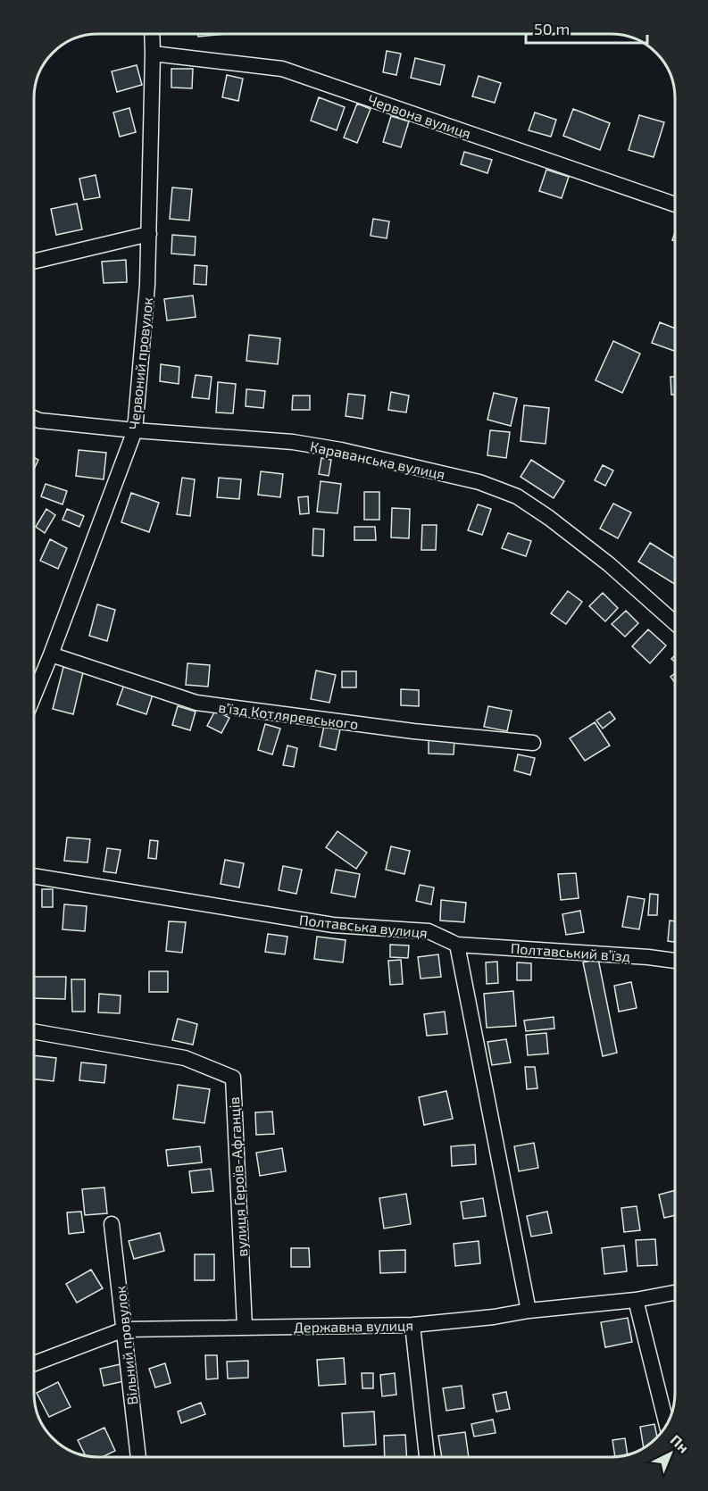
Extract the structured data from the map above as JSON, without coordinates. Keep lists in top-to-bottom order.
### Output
{
  "streets": {
    "street": [
      "Червона вулиця",
      "Червоний провулок",
      "Караванська вулиця",
      "в’їзд Котляревського",
      "Полтавська вулиця",
      "Полтавський в’їзд",
      "вулиця Героїв-Афганців",
      "Державна вулиця",
      "Вільний провулок"
    ]
  },
  "crossings": [
    ["Червона вулиця", "Червоний провулок"],
    ["Червоний провулок", "Караванська вулиця"],
    ["Червоний провулок", "в’їзд Котляревського"],
    ["Полтавська вулиця", "Полтавський в’їзд"],
    ["вулиця Героїв-Афганців", "Державна вулиця"],
    ["Державна вулиця", "Вільний провулок"]
  ],
  "scale_bar": "50 m",
  "north": "top right"
}
